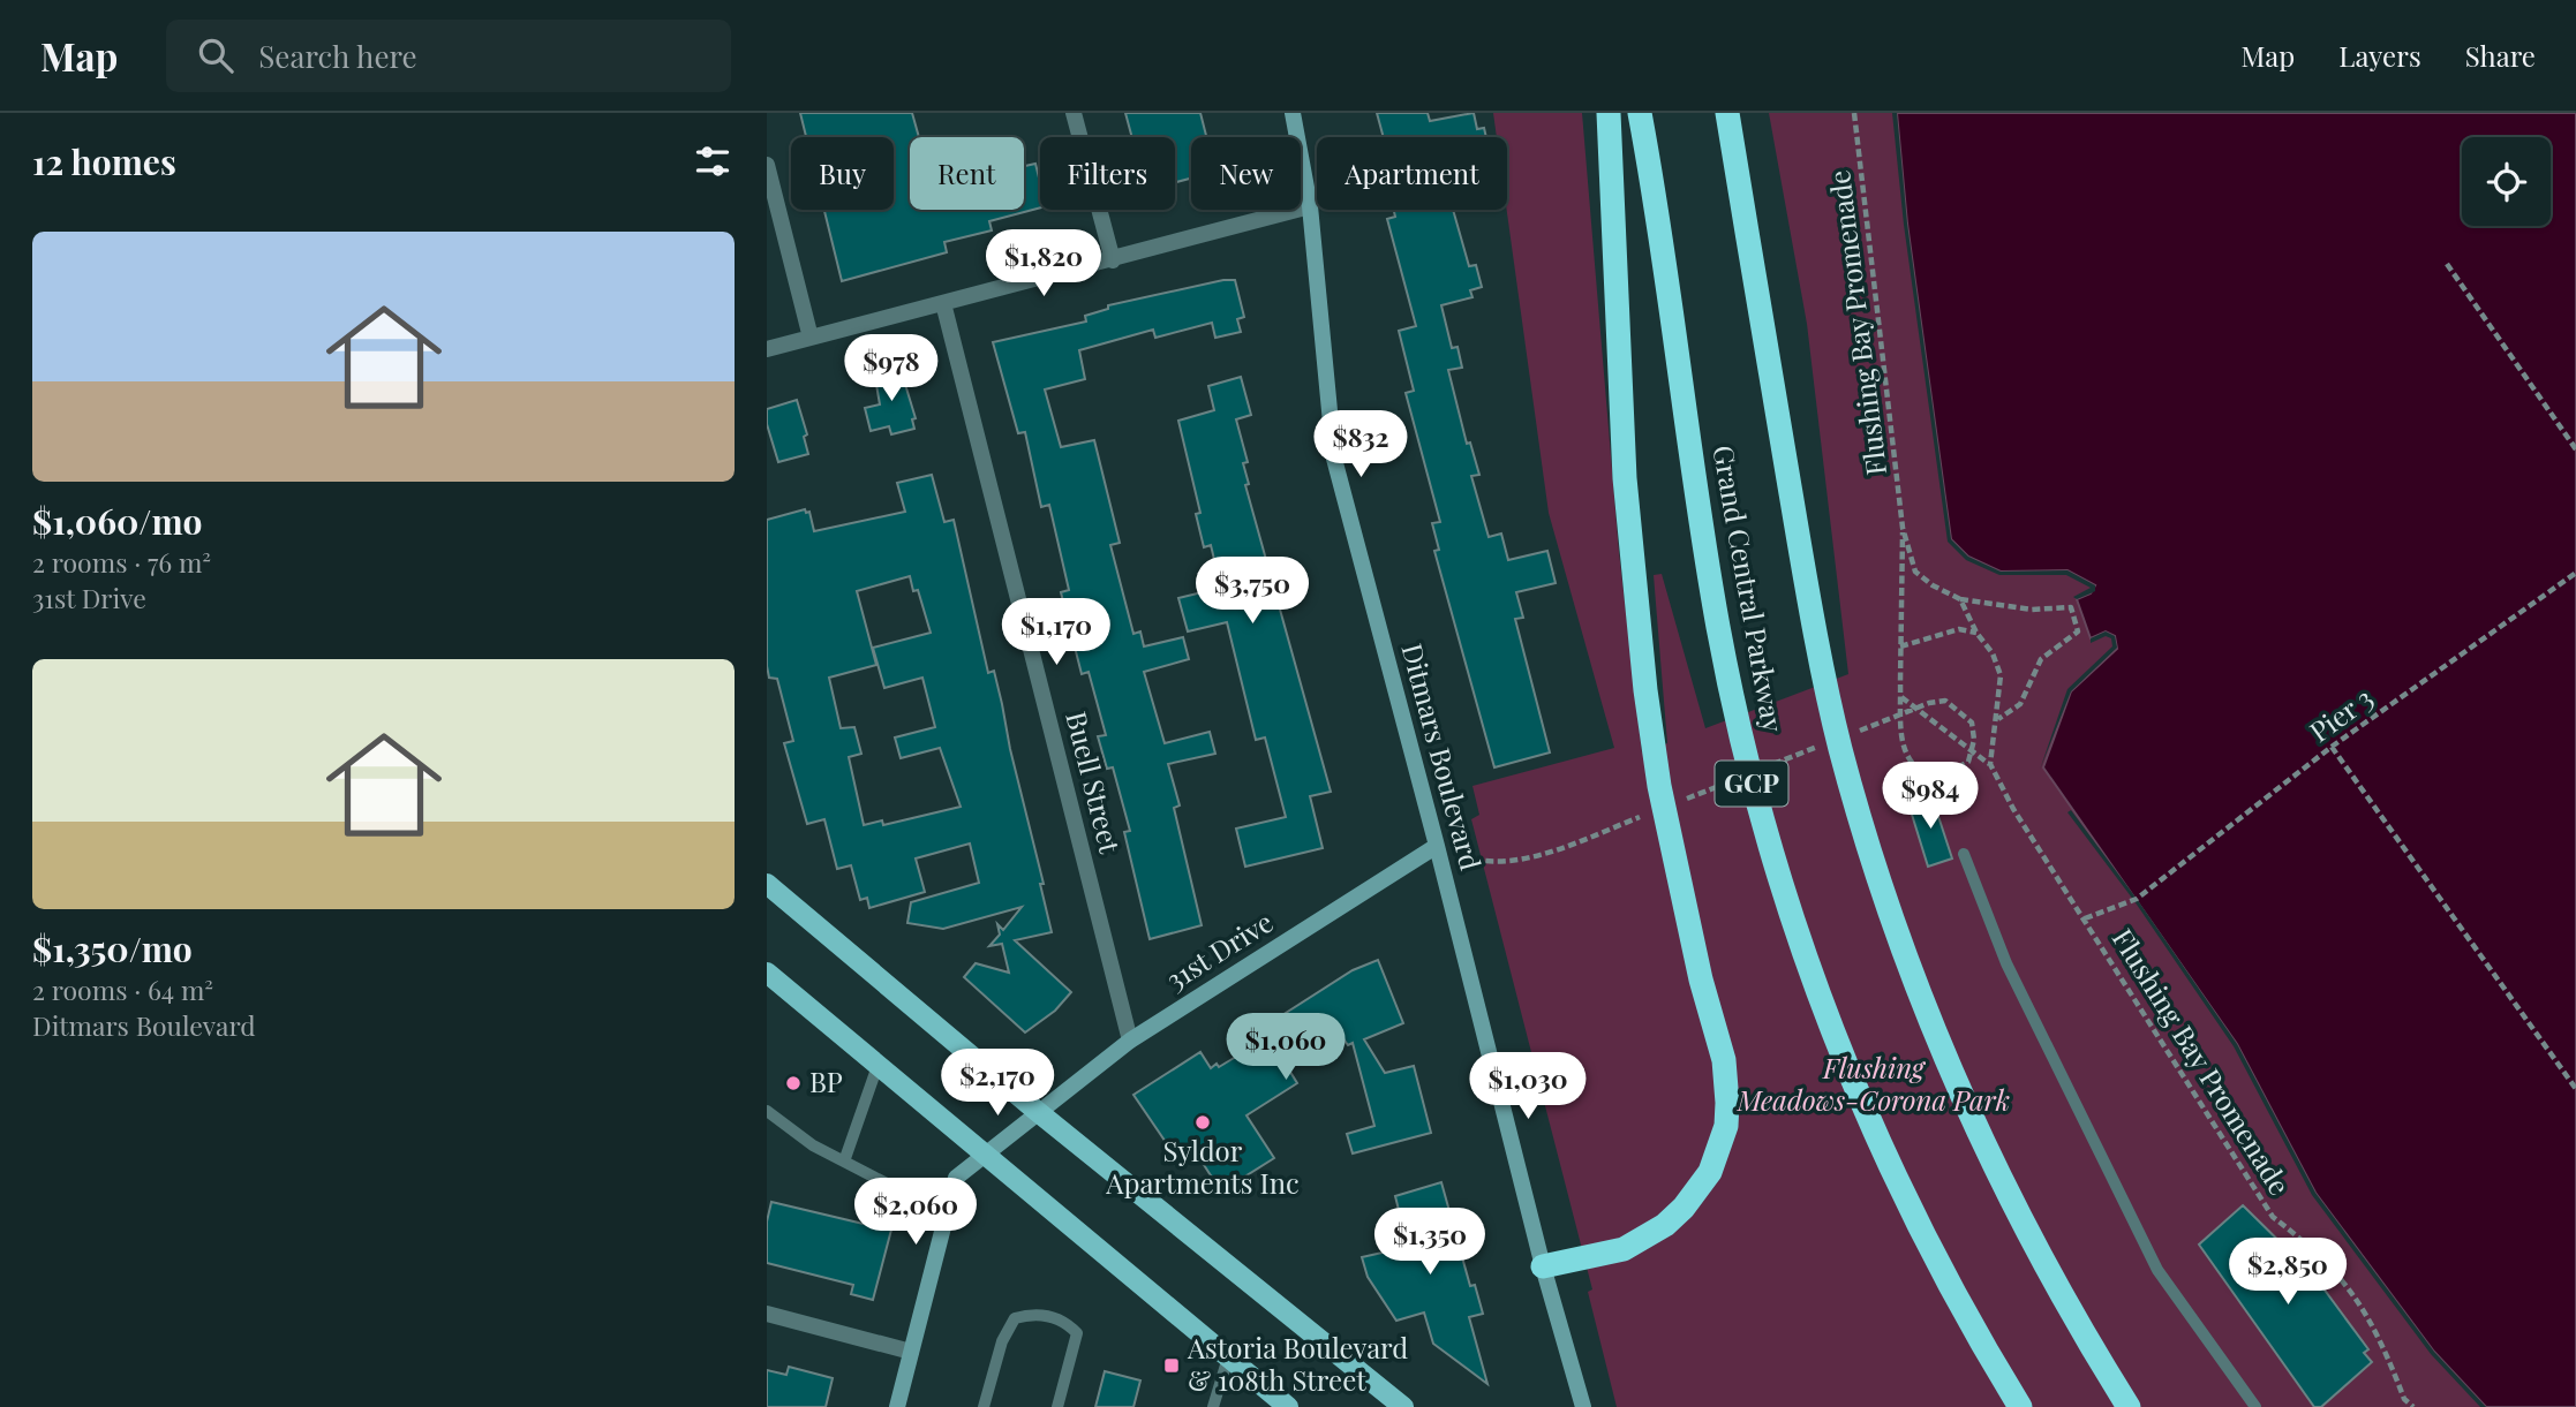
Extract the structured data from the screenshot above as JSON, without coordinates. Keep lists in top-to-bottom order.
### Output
{
  "streets": {
    "highway": ["Grand Central Parkway", "GCP"],
    "street": ["Ditmars Boulevard", "Buell Street", "31st Drive"],
    "path": ["Flushing Bay Promenade", "Pier 3"]
  },
  "crossings": [
    ["Flushing Bay Promenade", "Pier 3"],
    ["Ditmars Boulevard", "31st Drive"],
    ["Buell Street", "31st Drive"]
  ],
  "parks": ["Flushing Meadows-Corona Park"],
  "places": {
    "other": ["BP", "Syldor Apartments Inc"],
    "transit": ["Astoria Boulevard & 108th Street"]
  },
  "page": {
    "header": "Map",
    "search": "Search here",
    "nav": ["Map", "Layers", "Share"],
    "heading": "12 homes",
    "chip": [
      "Buy",
      "Rent",
      "Filters",
      "New",
      "Apartment"
    ],
    "list": [
      {
        "name": "$1,060/mo",
        "note": "2 rooms · 76 m² · 31st Drive"
      },
      {
        "name": "$1,350/mo",
        "note": "2 rooms · 64 m² · Ditmars Boulevard"
      }
    ],
    "price": [
      "$1,820",
      "$978",
      "$832",
      "$3,750",
      "$1,170",
      "$984",
      "$1,060",
      "$2,170",
      "$1,030",
      "$2,060",
      "$1,350",
      "$2,850"
    ]
  }
}
